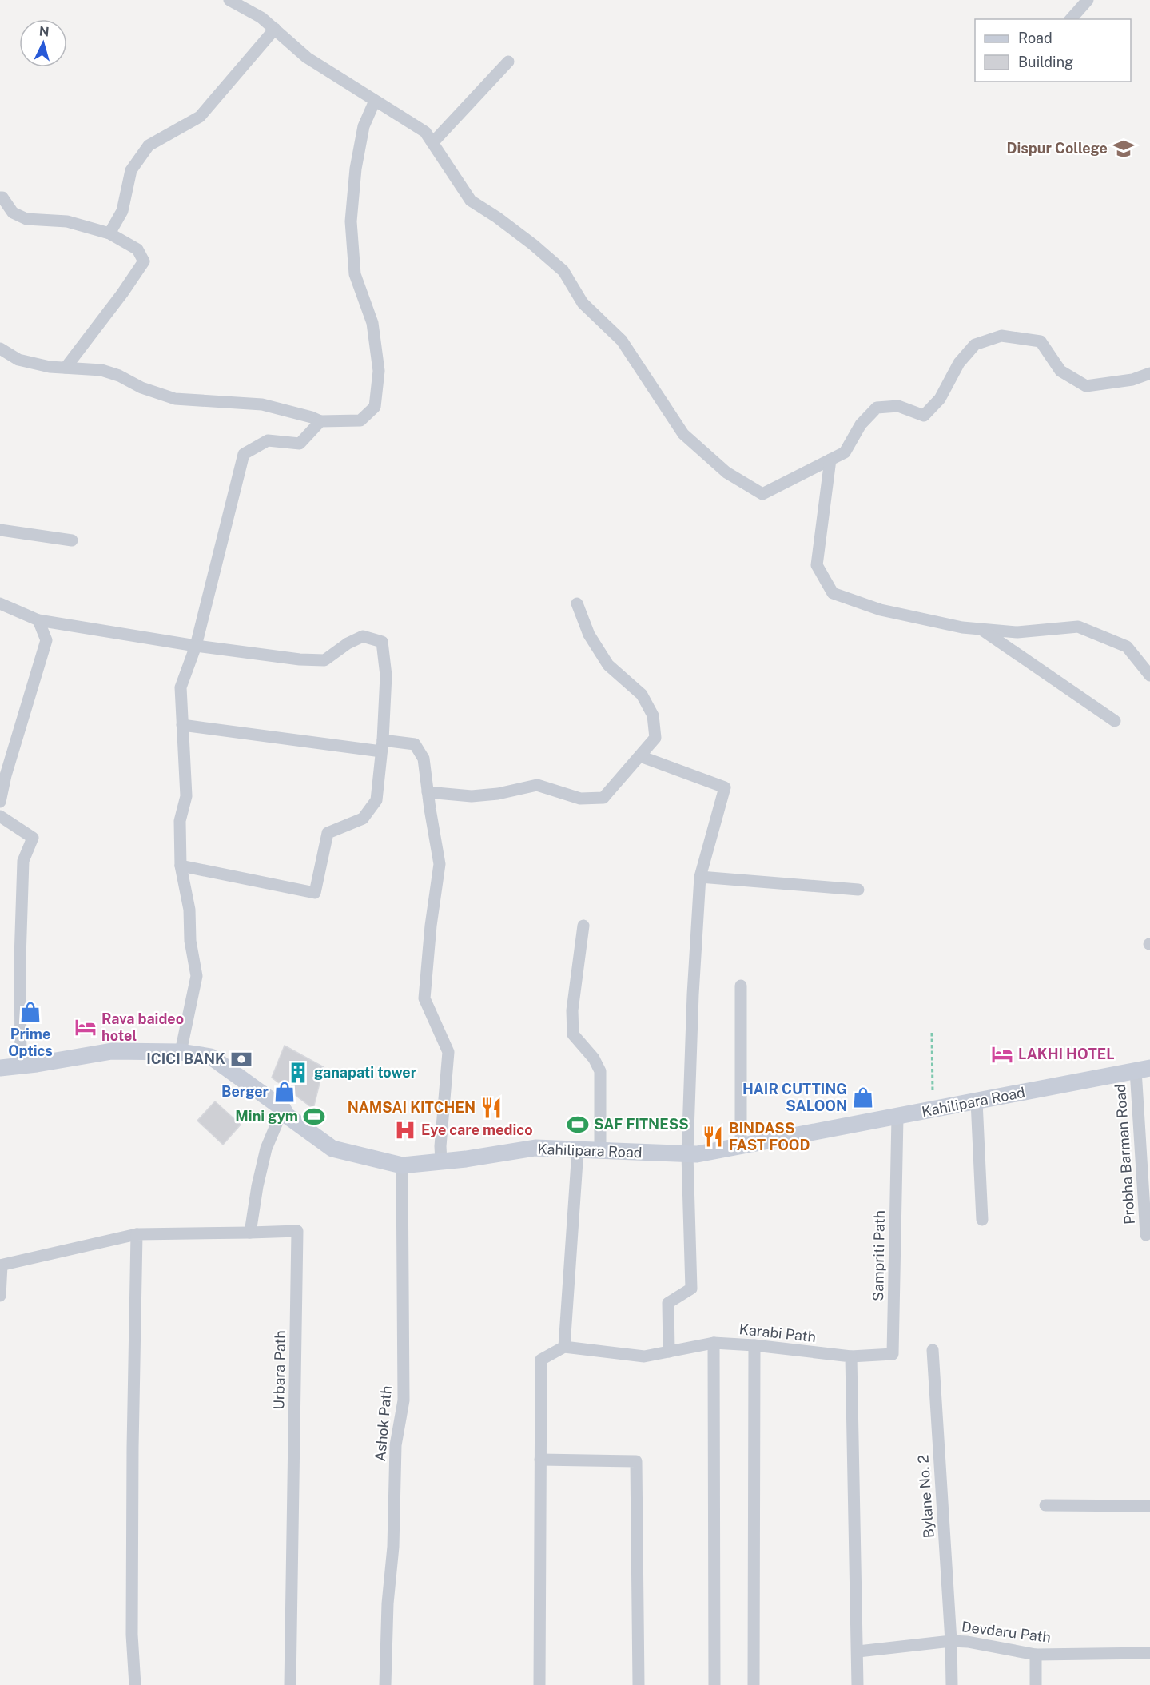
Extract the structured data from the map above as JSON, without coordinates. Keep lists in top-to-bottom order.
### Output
{
  "streets": {
    "main road": ["Kahilipara Road"],
    "street": [
      "Probha Barman Road",
      "Sampriti Path",
      "Karabi Path",
      "Urbara Path",
      "Ashok Path",
      "Bylane No. 2",
      "Devdaru Path"
    ]
  },
  "crossings": [
    ["Kahilipara Road", "Probha Barman Road"],
    ["Kahilipara Road", "Sampriti Path"],
    ["Kahilipara Road", "Ashok Path"],
    ["Sampriti Path", "Karabi Path"],
    ["Bylane No. 2", "Devdaru Path"]
  ],
  "places": {
    "school or university": ["Dispur College"],
    "shop": ["Prime Optics", "Berger", "HAIR CUTTING SALOON"],
    "hotel": ["Rava baideo hotel", "LAKHI HOTEL"],
    "bank": ["ICICI BANK"],
    "building": ["ganapati tower"],
    "restaurant": ["NAMSAI KITCHEN", "BINDASS FAST FOOD"],
    "sports": ["Mini gym", "SAF FITNESS"],
    "hospital": ["Eye care medico"]
  },
  "legend": ["Road", "Building"],
  "north": "top"
}
